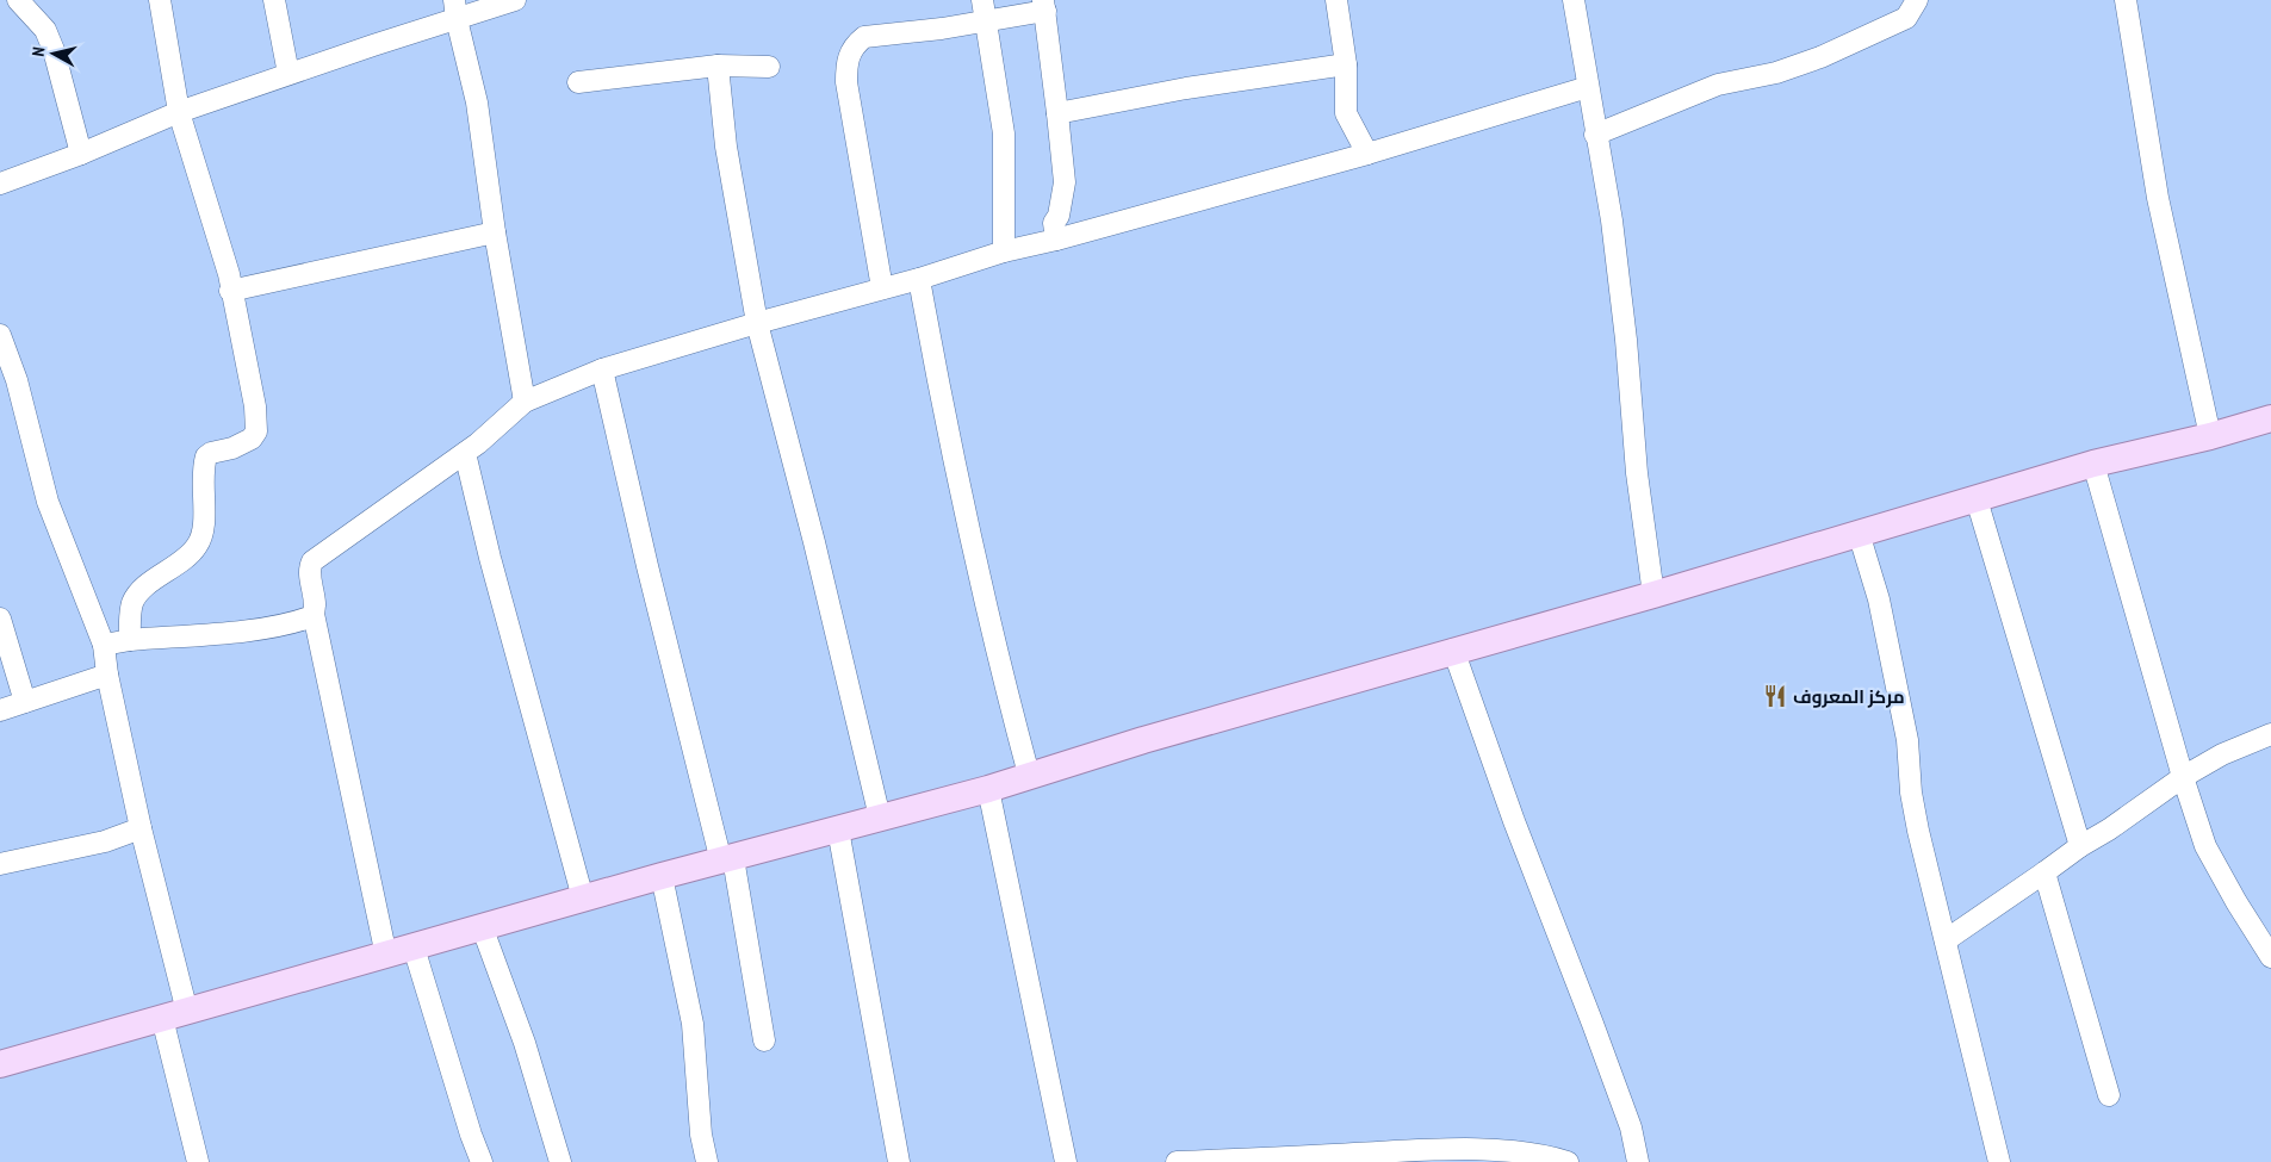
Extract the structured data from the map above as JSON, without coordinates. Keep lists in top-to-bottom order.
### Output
{
  "places": {
    "restaurant": ["مركز المعروف"]
  },
  "north": "left"
}
